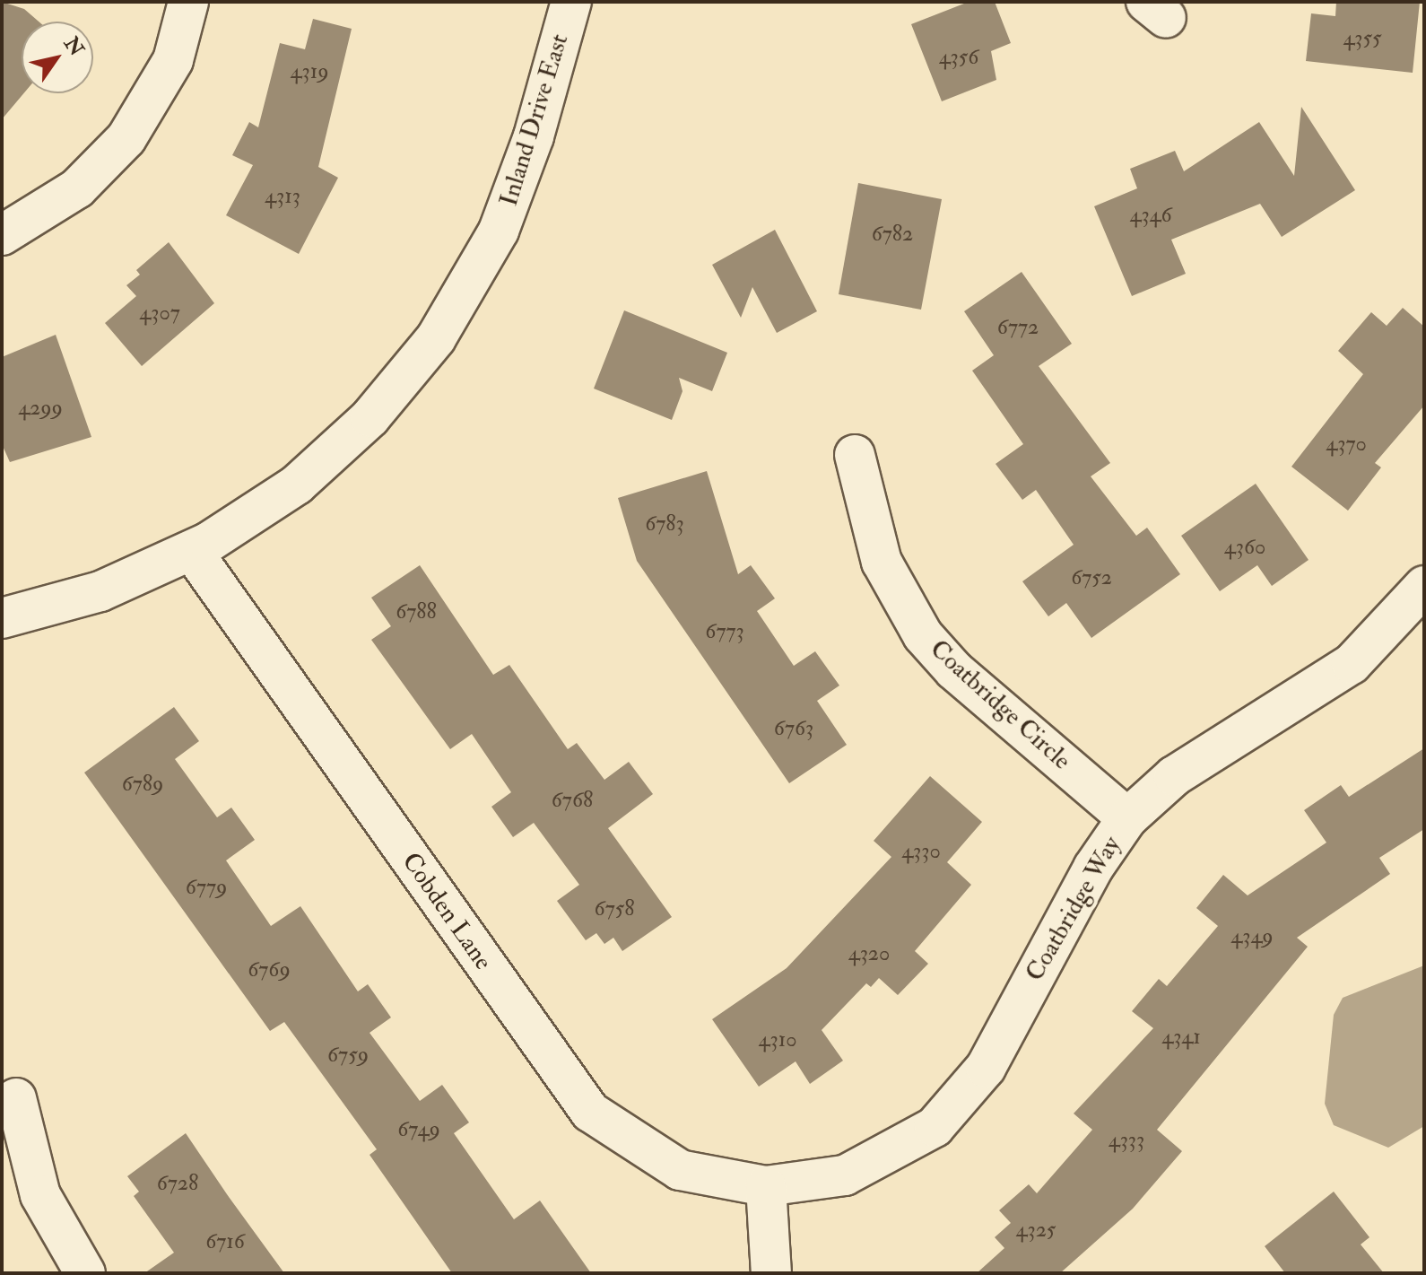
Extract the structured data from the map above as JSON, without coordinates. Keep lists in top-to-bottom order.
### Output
{
  "streets": {
    "street": [
      "Inland Drive East",
      "Coatbridge Circle",
      "Coatbridge Way",
      "Cobden Lane"
    ]
  },
  "crossings": [
    ["Inland Drive East", "Cobden Lane"],
    ["Coatbridge Circle", "Coatbridge Way"],
    ["Coatbridge Way", "Cobden Lane"]
  ],
  "house_numbers": [
    "4355",
    "4356",
    "4319",
    "4313",
    "4346",
    "6782",
    "4307",
    "6772",
    "4299",
    "4370",
    "6783",
    "4360",
    "6752",
    "6788",
    "6773",
    "6763",
    "6789",
    "6768",
    "4330",
    "6779",
    "6758",
    "4349",
    "4320",
    "6769",
    "4341",
    "4310",
    "6759",
    "6749",
    "4333",
    "6728",
    "4325",
    "6716"
  ],
  "north": "top right"
}
